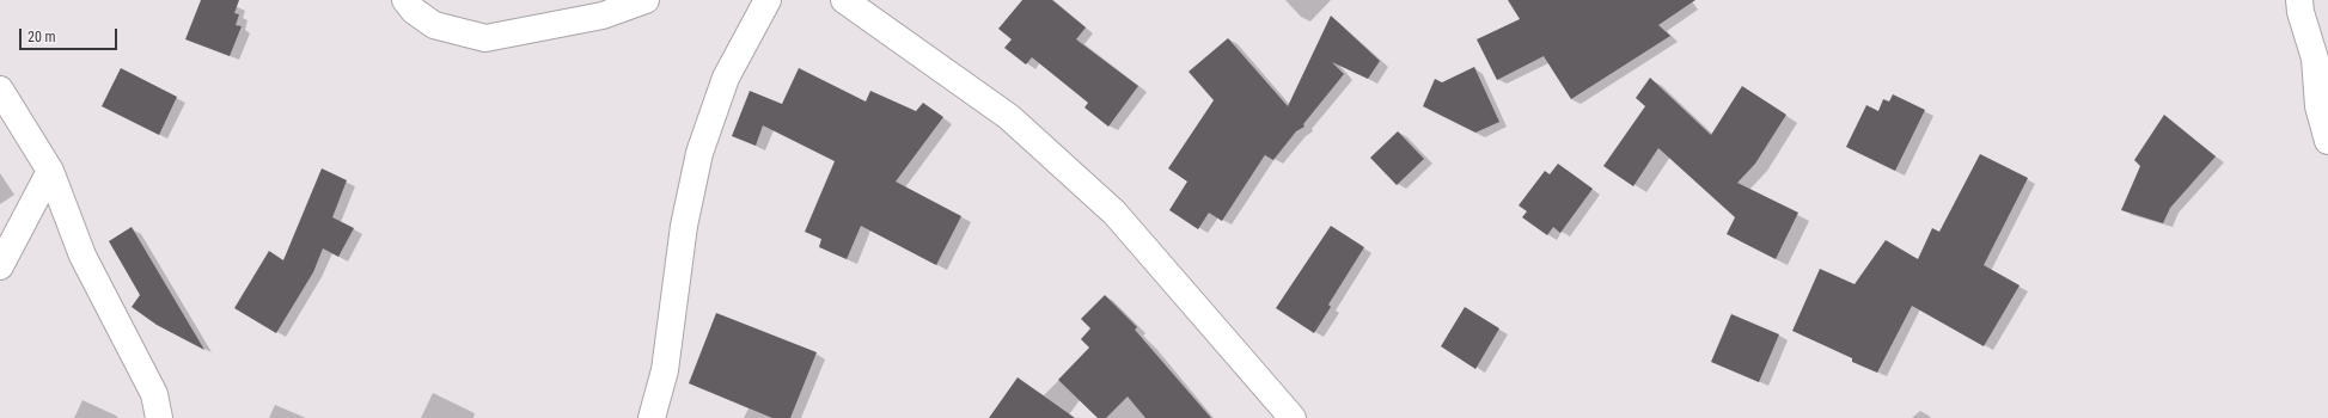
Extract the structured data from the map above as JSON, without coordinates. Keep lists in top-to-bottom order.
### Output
{
  "scale_bar": "20 m"
}
